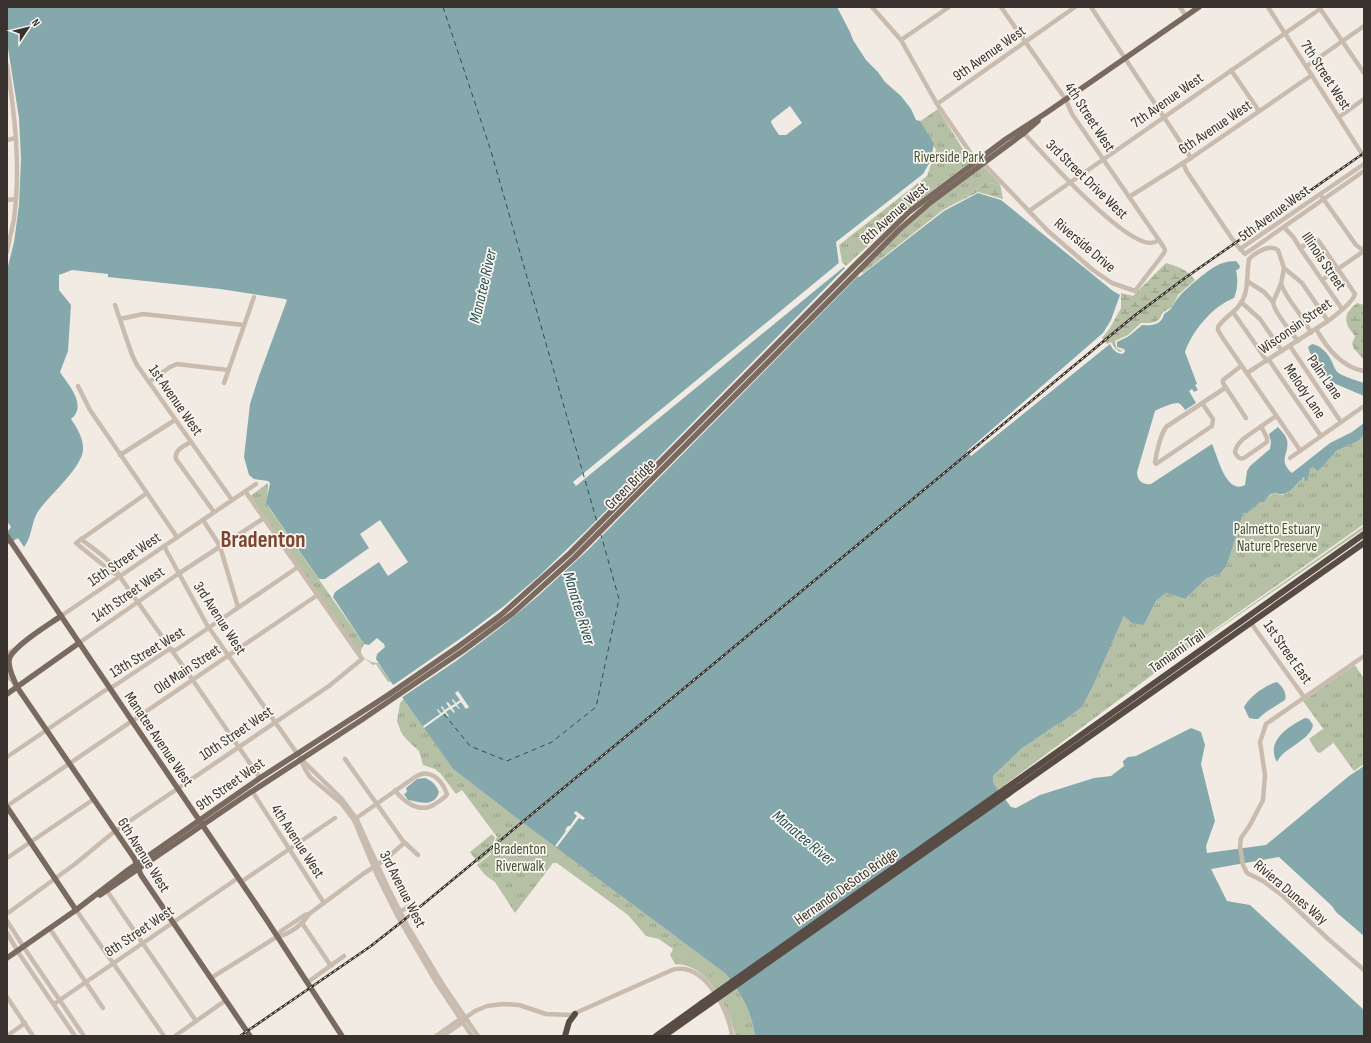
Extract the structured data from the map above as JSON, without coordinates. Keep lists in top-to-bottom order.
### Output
{
  "streets": {
    "highway": ["Tamiami Trail", "Hernando DeSoto Bridge"],
    "main road": [
      "6th Avenue West",
      "8th Avenue West",
      "Green Bridge",
      "15th Street West",
      "14th Street West",
      "Manatee Avenue West",
      "9th Street West"
    ],
    "street": [
      "9th Avenue West",
      "7th Street West",
      "7th Avenue West",
      "4th Street West",
      "3rd Street Drive West",
      "5th Avenue West",
      "Riverside Drive",
      "Illinois Street",
      "Wisconsin Street",
      "Palm Lane",
      "Melody Lane",
      "1st Avenue West",
      "3rd Avenue West",
      "13th Street West",
      "1st Street East",
      "Old Main Street",
      "10th Street West",
      "4th Avenue West",
      "Riviera Dunes Way",
      "8th Street West"
    ]
  },
  "crossings": [
    ["9th Avenue West", "4th Street West"],
    ["7th Street West", "7th Avenue West"],
    ["7th Street West", "6th Avenue West"],
    ["7th Avenue West", "4th Street West"],
    ["7th Avenue West", "3rd Street Drive West"],
    ["7th Avenue West", "Riverside Drive"],
    ["4th Street West", "6th Avenue West"],
    ["4th Street West", "3rd Street Drive West"],
    ["4th Street West", "8th Avenue West"],
    ["4th Street West", "Riverside Drive"],
    ["6th Avenue West", "14th Street West"],
    ["6th Avenue West", "13th Street West"],
    ["6th Avenue West", "Old Main Street"],
    ["6th Avenue West", "10th Street West"],
    ["6th Avenue West", "9th Street West"],
    ["6th Avenue West", "8th Street West"],
    ["3rd Street Drive West", "8th Avenue West"],
    ["3rd Street Drive West", "Riverside Drive"],
    ["8th Avenue West", "Riverside Drive"],
    ["8th Avenue West", "Green Bridge"],
    ["5th Avenue West", "Illinois Street"],
    ["Illinois Street", "Wisconsin Street"],
    ["Wisconsin Street", "Palm Lane"],
    ["Wisconsin Street", "Melody Lane"],
    ["1st Avenue West", "15th Street West"],
    ["Green Bridge", "9th Street West"],
    ["15th Street West", "3rd Avenue West"],
    ["15th Street West", "Manatee Avenue West"],
    ["14th Street West", "3rd Avenue West"],
    ["14th Street West", "Manatee Avenue West"],
    ["3rd Avenue West", "13th Street West"],
    ["3rd Avenue West", "Old Main Street"],
    ["3rd Avenue West", "10th Street West"],
    ["3rd Avenue West", "9th Street West"],
    ["Tamiami Trail", "1st Street East"],
    ["Tamiami Trail", "Hernando DeSoto Bridge"],
    ["13th Street West", "Manatee Avenue West"],
    ["1st Street East", "Riviera Dunes Way"],
    ["Old Main Street", "10th Street West"],
    ["Old Main Street", "Manatee Avenue West"],
    ["10th Street West", "Manatee Avenue West"],
    ["Manatee Avenue West", "9th Street West"],
    ["Manatee Avenue West", "8th Street West"],
    ["9th Street West", "4th Avenue West"],
    ["4th Avenue West", "8th Street West"]
  ],
  "districts": ["Bradenton"],
  "water": ["Manatee River"],
  "parks": ["Riverside Park", "Palmetto Estuary Nature Preserve", "Bradenton Riverwalk"],
  "north": "top right"
}
